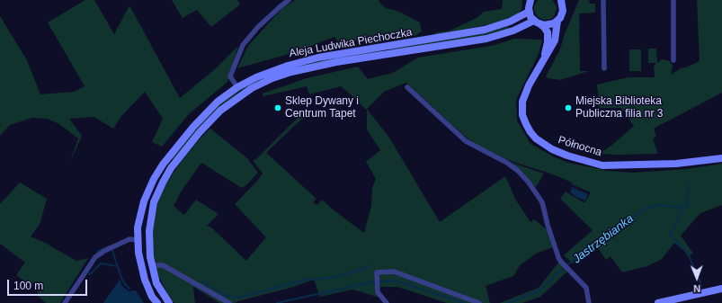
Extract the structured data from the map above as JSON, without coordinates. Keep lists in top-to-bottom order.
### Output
{
  "streets": {
    "main road": ["Aleja Ludwika Piechoczka", "Północna"]
  },
  "crossings": [
    ["Aleja Ludwika Piechoczka", "Północna"]
  ],
  "water": ["Jastrzębianka"],
  "places": ["Sklep Dywany i Centrum Tapet", "Miejska Biblioteka Publiczna filia nr 3"],
  "scale_bar": "100 m",
  "north": "bottom"
}
